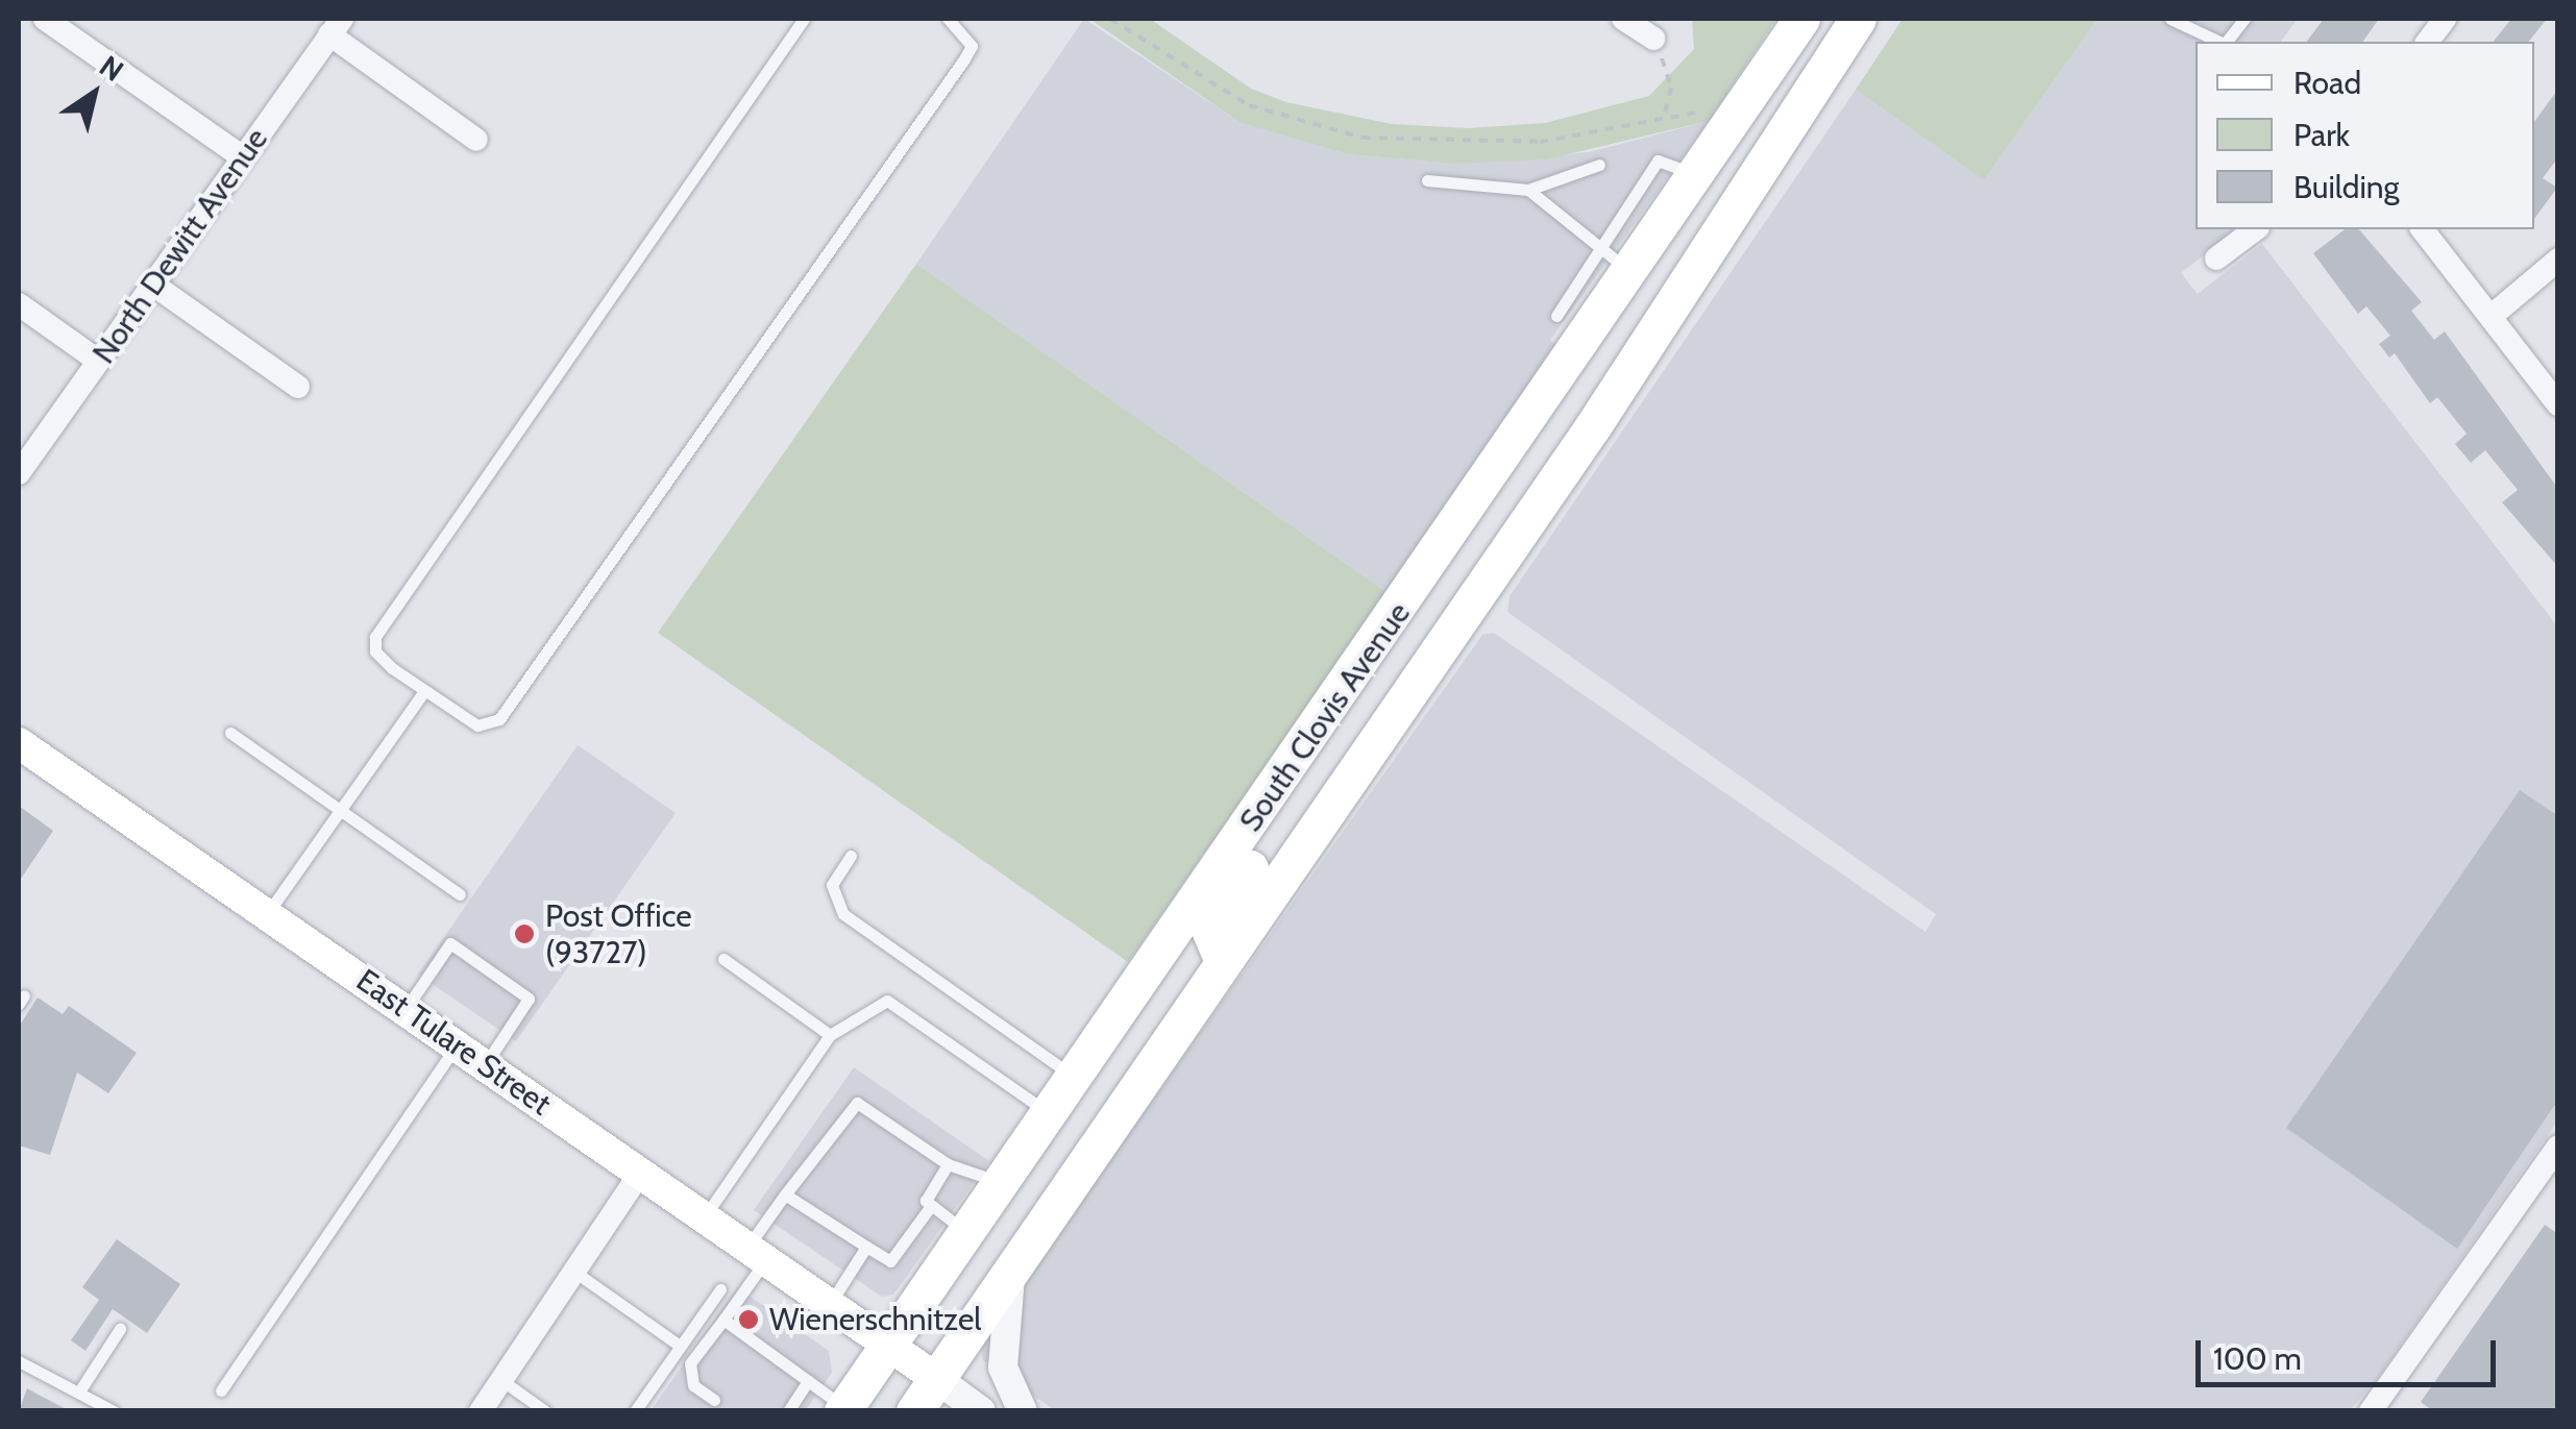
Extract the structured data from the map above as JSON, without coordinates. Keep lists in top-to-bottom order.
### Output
{
  "streets": {
    "main road": ["South Clovis Avenue", "East Tulare Street"],
    "street": ["North Dewitt Avenue"]
  },
  "crossings": [
    ["South Clovis Avenue", "East Tulare Street"]
  ],
  "places": ["Post Office (93727)", "Wienerschnitzel"],
  "legend": ["Road", "Park", "Building"],
  "scale_bar": "100 m",
  "north": "top right"
}
